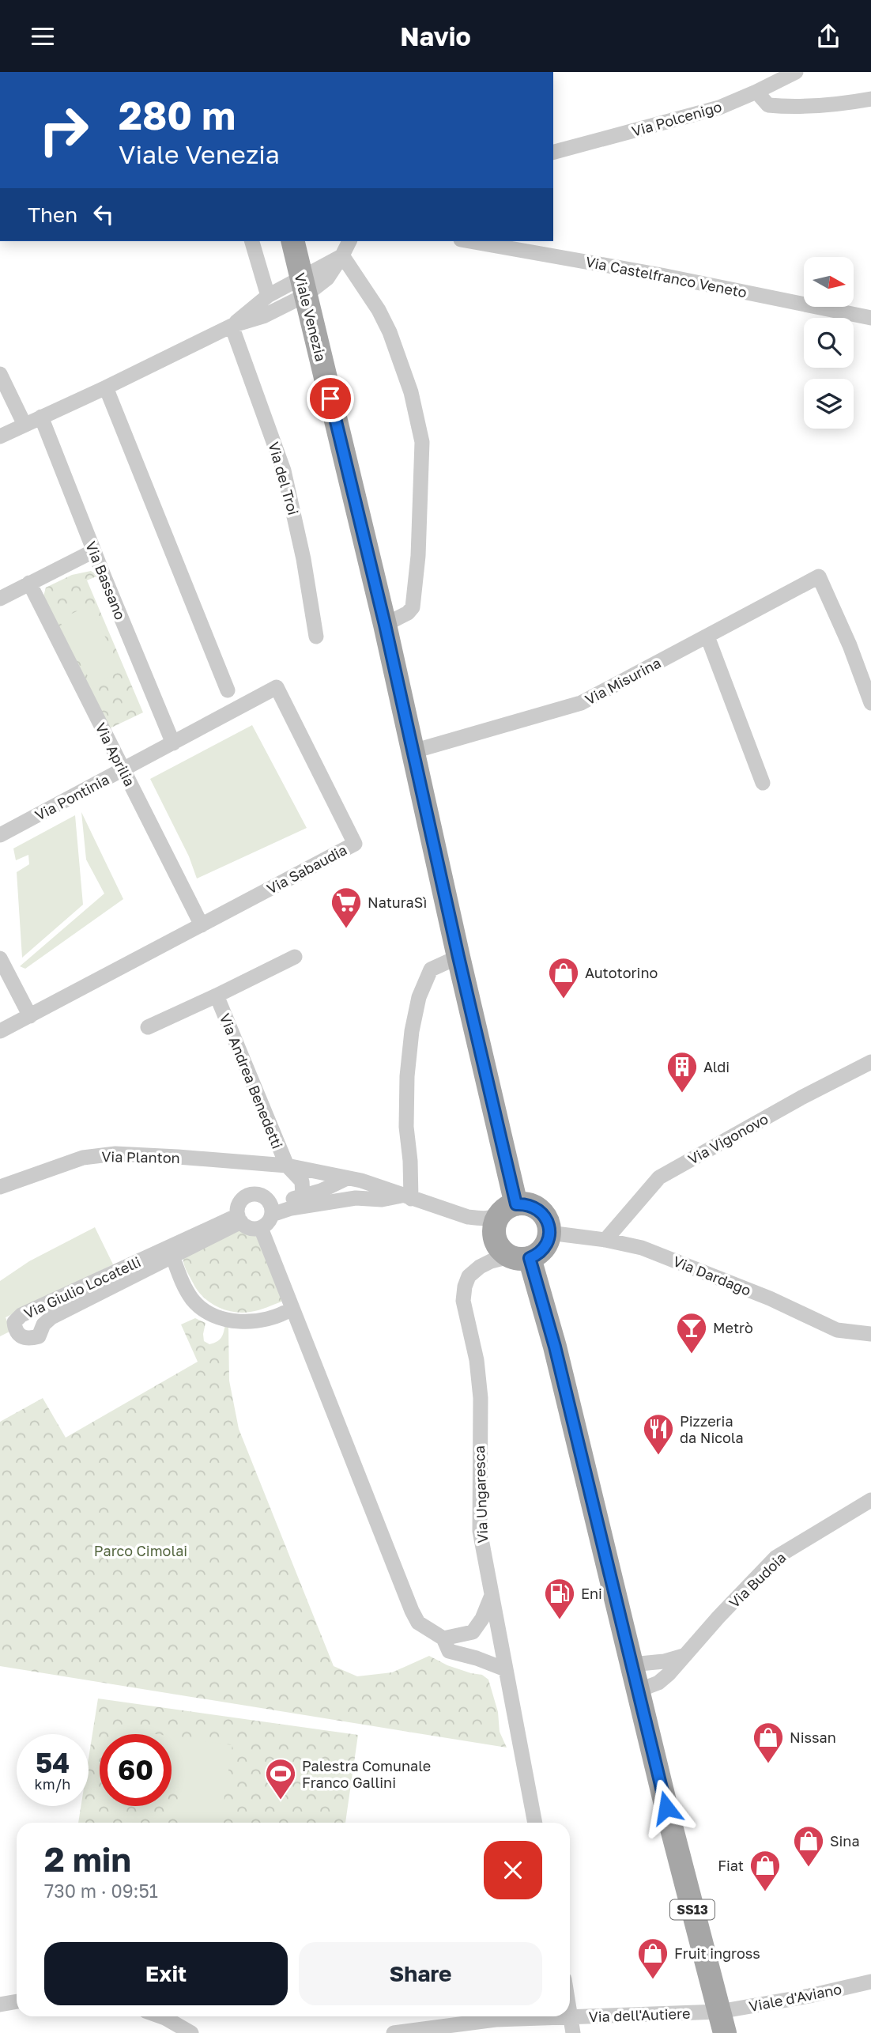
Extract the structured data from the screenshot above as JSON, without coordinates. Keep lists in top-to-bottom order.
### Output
{
  "streets": {
    "main road": ["Viale Venezia", "SS13"],
    "street": [
      "Via Polcenigo",
      "Via Castelfranco Veneto",
      "Via del Troi",
      "Via Bassano",
      "Via Misurina",
      "Via Aprilia",
      "Via Pontinia",
      "Via Sabaudia",
      "Via Andrea Benedetti",
      "Via Vigonovo",
      "Via Planton",
      "Via Dardago",
      "Via Giulio Locatelli",
      "Via Ungaresca",
      "Via Budoia",
      "Viale d'Aviano",
      "Via dell'Autiere"
    ]
  },
  "crossings": [
    ["Viale Venezia", "Via Misurina"],
    ["Viale Venezia", "Via Planton"],
    ["Viale Venezia", "Via Dardago"],
    ["Viale Venezia", "Via Ungaresca"],
    ["Viale Venezia", "Via Budoia"],
    ["Viale Venezia", "Viale d'Aviano"],
    ["Viale Venezia", "Via dell'Autiere"],
    ["Via Bassano", "Via Pontinia"],
    ["Via Bassano", "Via Sabaudia"],
    ["Via Aprilia", "Via Pontinia"],
    ["Via Aprilia", "Via Sabaudia"],
    ["Via Pontinia", "Via Sabaudia"],
    ["Via Andrea Benedetti", "Via Planton"],
    ["Via Vigonovo", "Via Dardago"],
    ["Via Planton", "Via Dardago"],
    ["Via Planton", "Via Ungaresca"],
    ["Via Dardago", "Via Ungaresca"],
    ["Viale d'Aviano", "Via dell'Autiere"]
  ],
  "parks": ["Parco Cimolai"],
  "places": {
    "supermarket": ["NaturaSì"],
    "shop": [
      "Autotorino",
      "Nissan",
      "Sina",
      "Fiat",
      "Fruit ingross"
    ],
    "building": ["Aldi"],
    "bar": ["Metrò"],
    "restaurant": ["Pizzeria da Nicola"],
    "fuel station": ["Eni"],
    "sports": ["Palestra Comunale Franco Gallini"]
  },
  "north": "right",
  "page": {
    "header": "Navio",
    "turn": ["280 m", "Viale Venezia"],
    "then": "Then",
    "speed": "54 km/h",
    "limit": "60",
    "heading": ["2 min", "730 m · 09:51"],
    "buttons": ["Exit", "Share"]
  }
}
